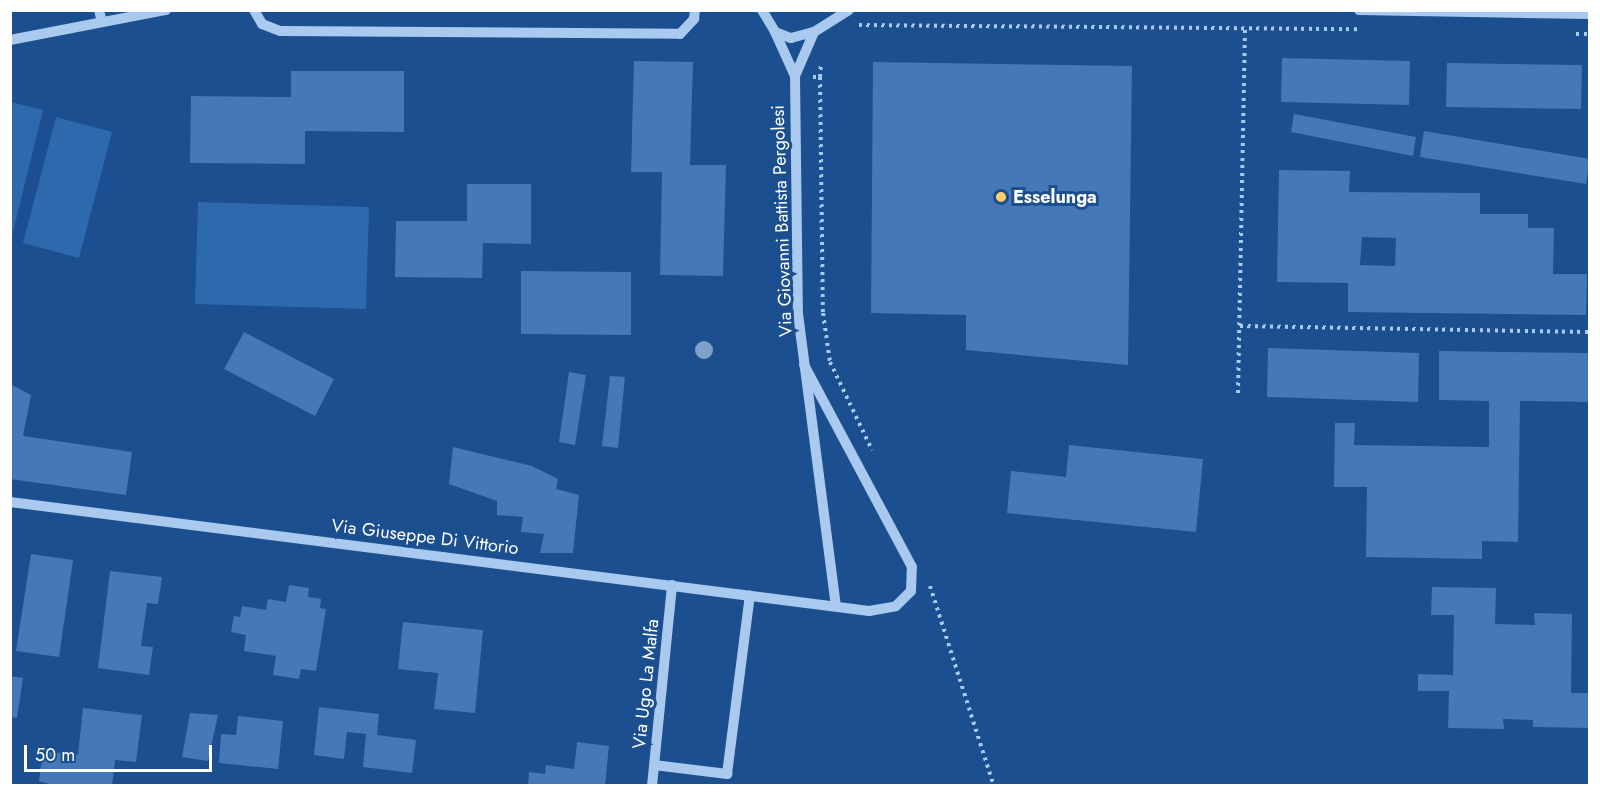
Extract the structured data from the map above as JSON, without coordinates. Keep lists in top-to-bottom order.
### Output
{
  "streets": {
    "street": ["Via Giovanni Battista Pergolesi", "Via Giuseppe Di Vittorio", "Via Ugo La Malfa"]
  },
  "crossings": [
    ["Via Giovanni Battista Pergolesi", "Via Giuseppe Di Vittorio"],
    ["Via Giuseppe Di Vittorio", "Via Ugo La Malfa"]
  ],
  "places": ["Esselunga"],
  "scale_bar": "50 m"
}
